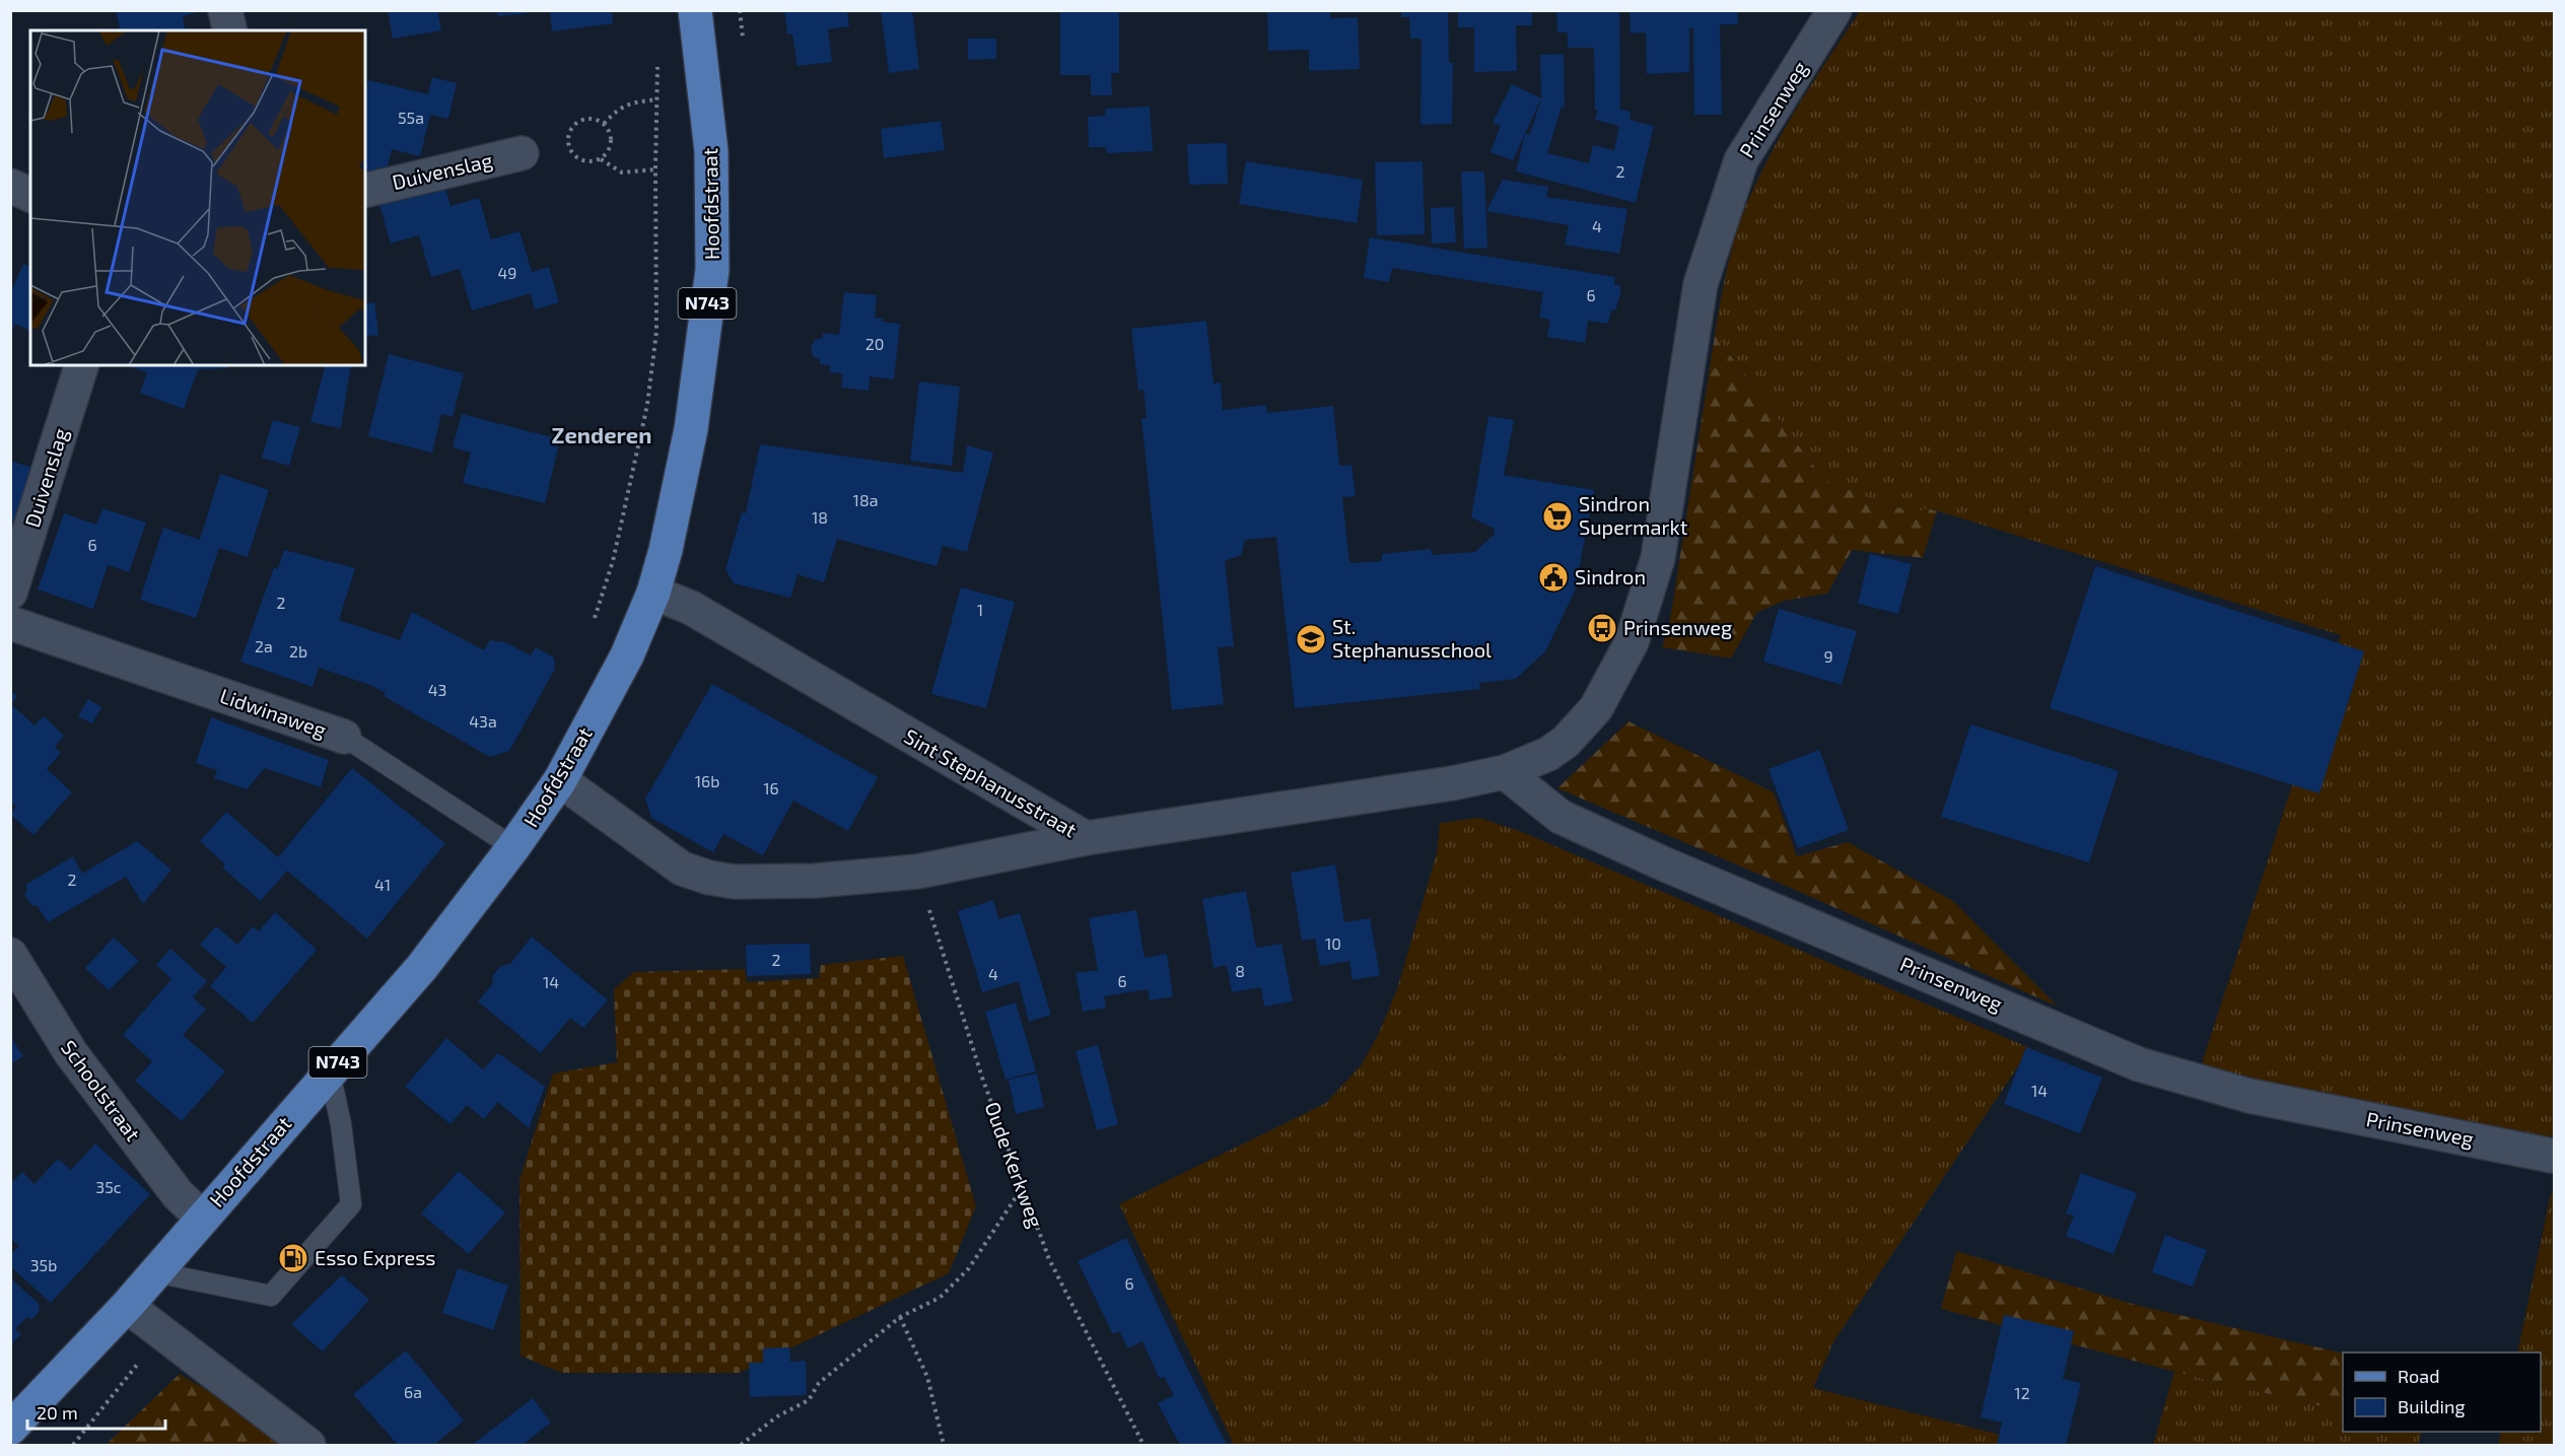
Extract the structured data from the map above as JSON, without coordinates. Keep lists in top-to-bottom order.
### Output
{
  "streets": {
    "main road": ["Hoofdstraat", "N743"],
    "street": [
      "Prinsenweg",
      "Duivenslag",
      "Lidwinaweg",
      "Sint Stephanusstraat",
      "Schoolstraat"
    ],
    "path": ["Oude Kerkweg"]
  },
  "crossings": [
    ["Prinsenweg", "Sint Stephanusstraat"],
    ["Hoofdstraat", "Lidwinaweg"],
    ["Hoofdstraat", "Sint Stephanusstraat"],
    ["Hoofdstraat", "Schoolstraat"]
  ],
  "districts": ["Zenderen"],
  "places": {
    "supermarket": ["Sindron Supermarkt"],
    "public building": ["Sindron"],
    "bus stop": ["Prinsenweg"],
    "school or university": ["St. Stephanusschool"],
    "fuel station": ["Esso Express"]
  },
  "house_numbers": [
    "55a",
    "2",
    "4",
    "49",
    "6",
    "20",
    "18a",
    "18",
    "6",
    "2",
    "1",
    "2a",
    "2b",
    "9",
    "43",
    "43a",
    "16b",
    "16",
    "2",
    "41",
    "10",
    "2",
    "8",
    "4",
    "6",
    "14",
    "14",
    "35c",
    "35b",
    "6",
    "6a",
    "12"
  ],
  "legend": ["Road", "Building"],
  "scale_bar": "20 m"
}
